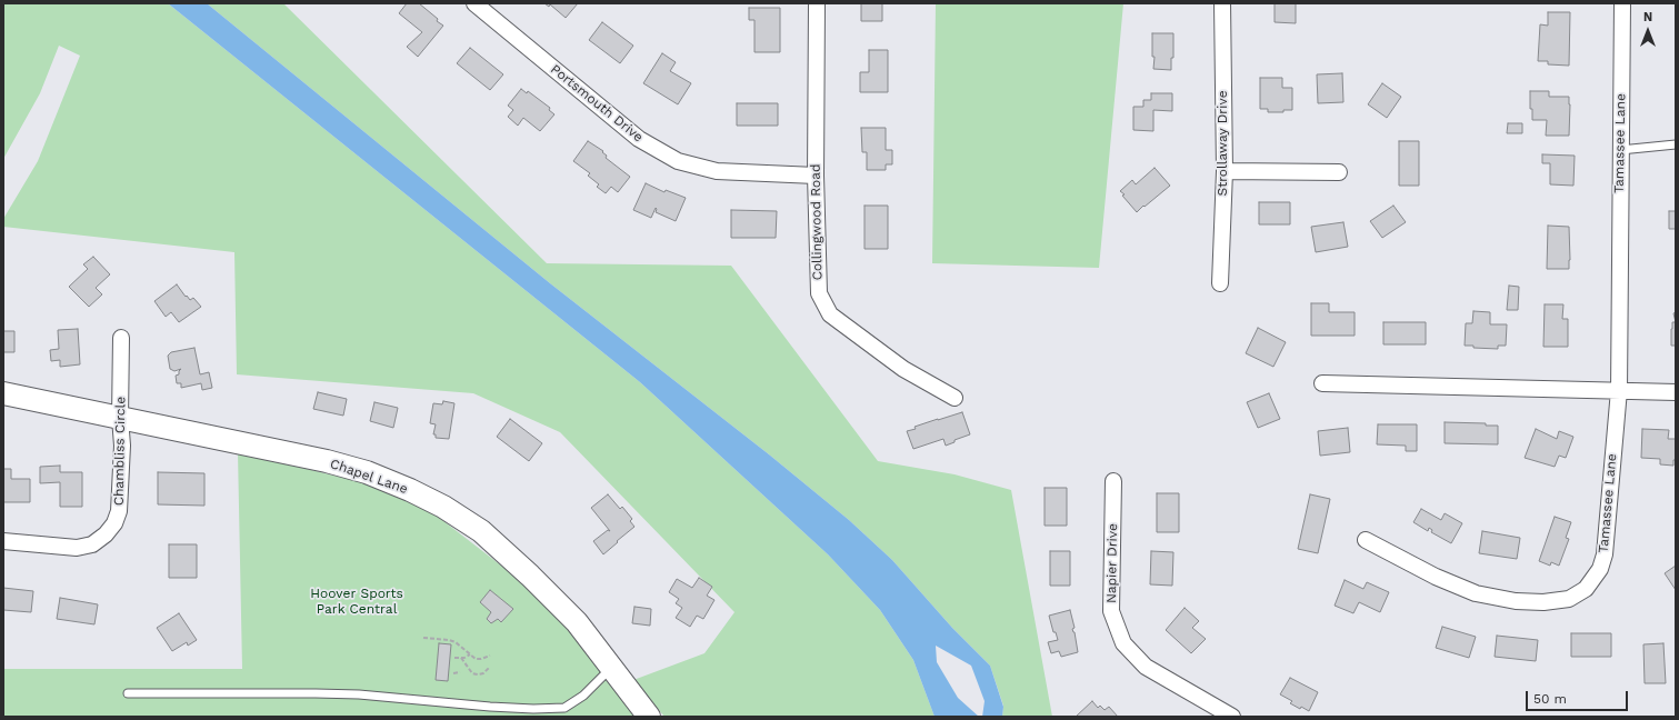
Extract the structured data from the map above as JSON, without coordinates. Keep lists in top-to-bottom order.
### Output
{
  "streets": {
    "street": [
      "Portsmouth Drive",
      "Strollaway Drive",
      "Tamassee Lane",
      "Collingwood Road",
      "Chambliss Circle",
      "Chapel Lane",
      "Napier Drive"
    ]
  },
  "crossings": [
    ["Portsmouth Drive", "Collingwood Road"],
    ["Chambliss Circle", "Chapel Lane"]
  ],
  "parks": ["Hoover Sports Park Central"],
  "scale_bar": "50 m",
  "north": "top"
}
